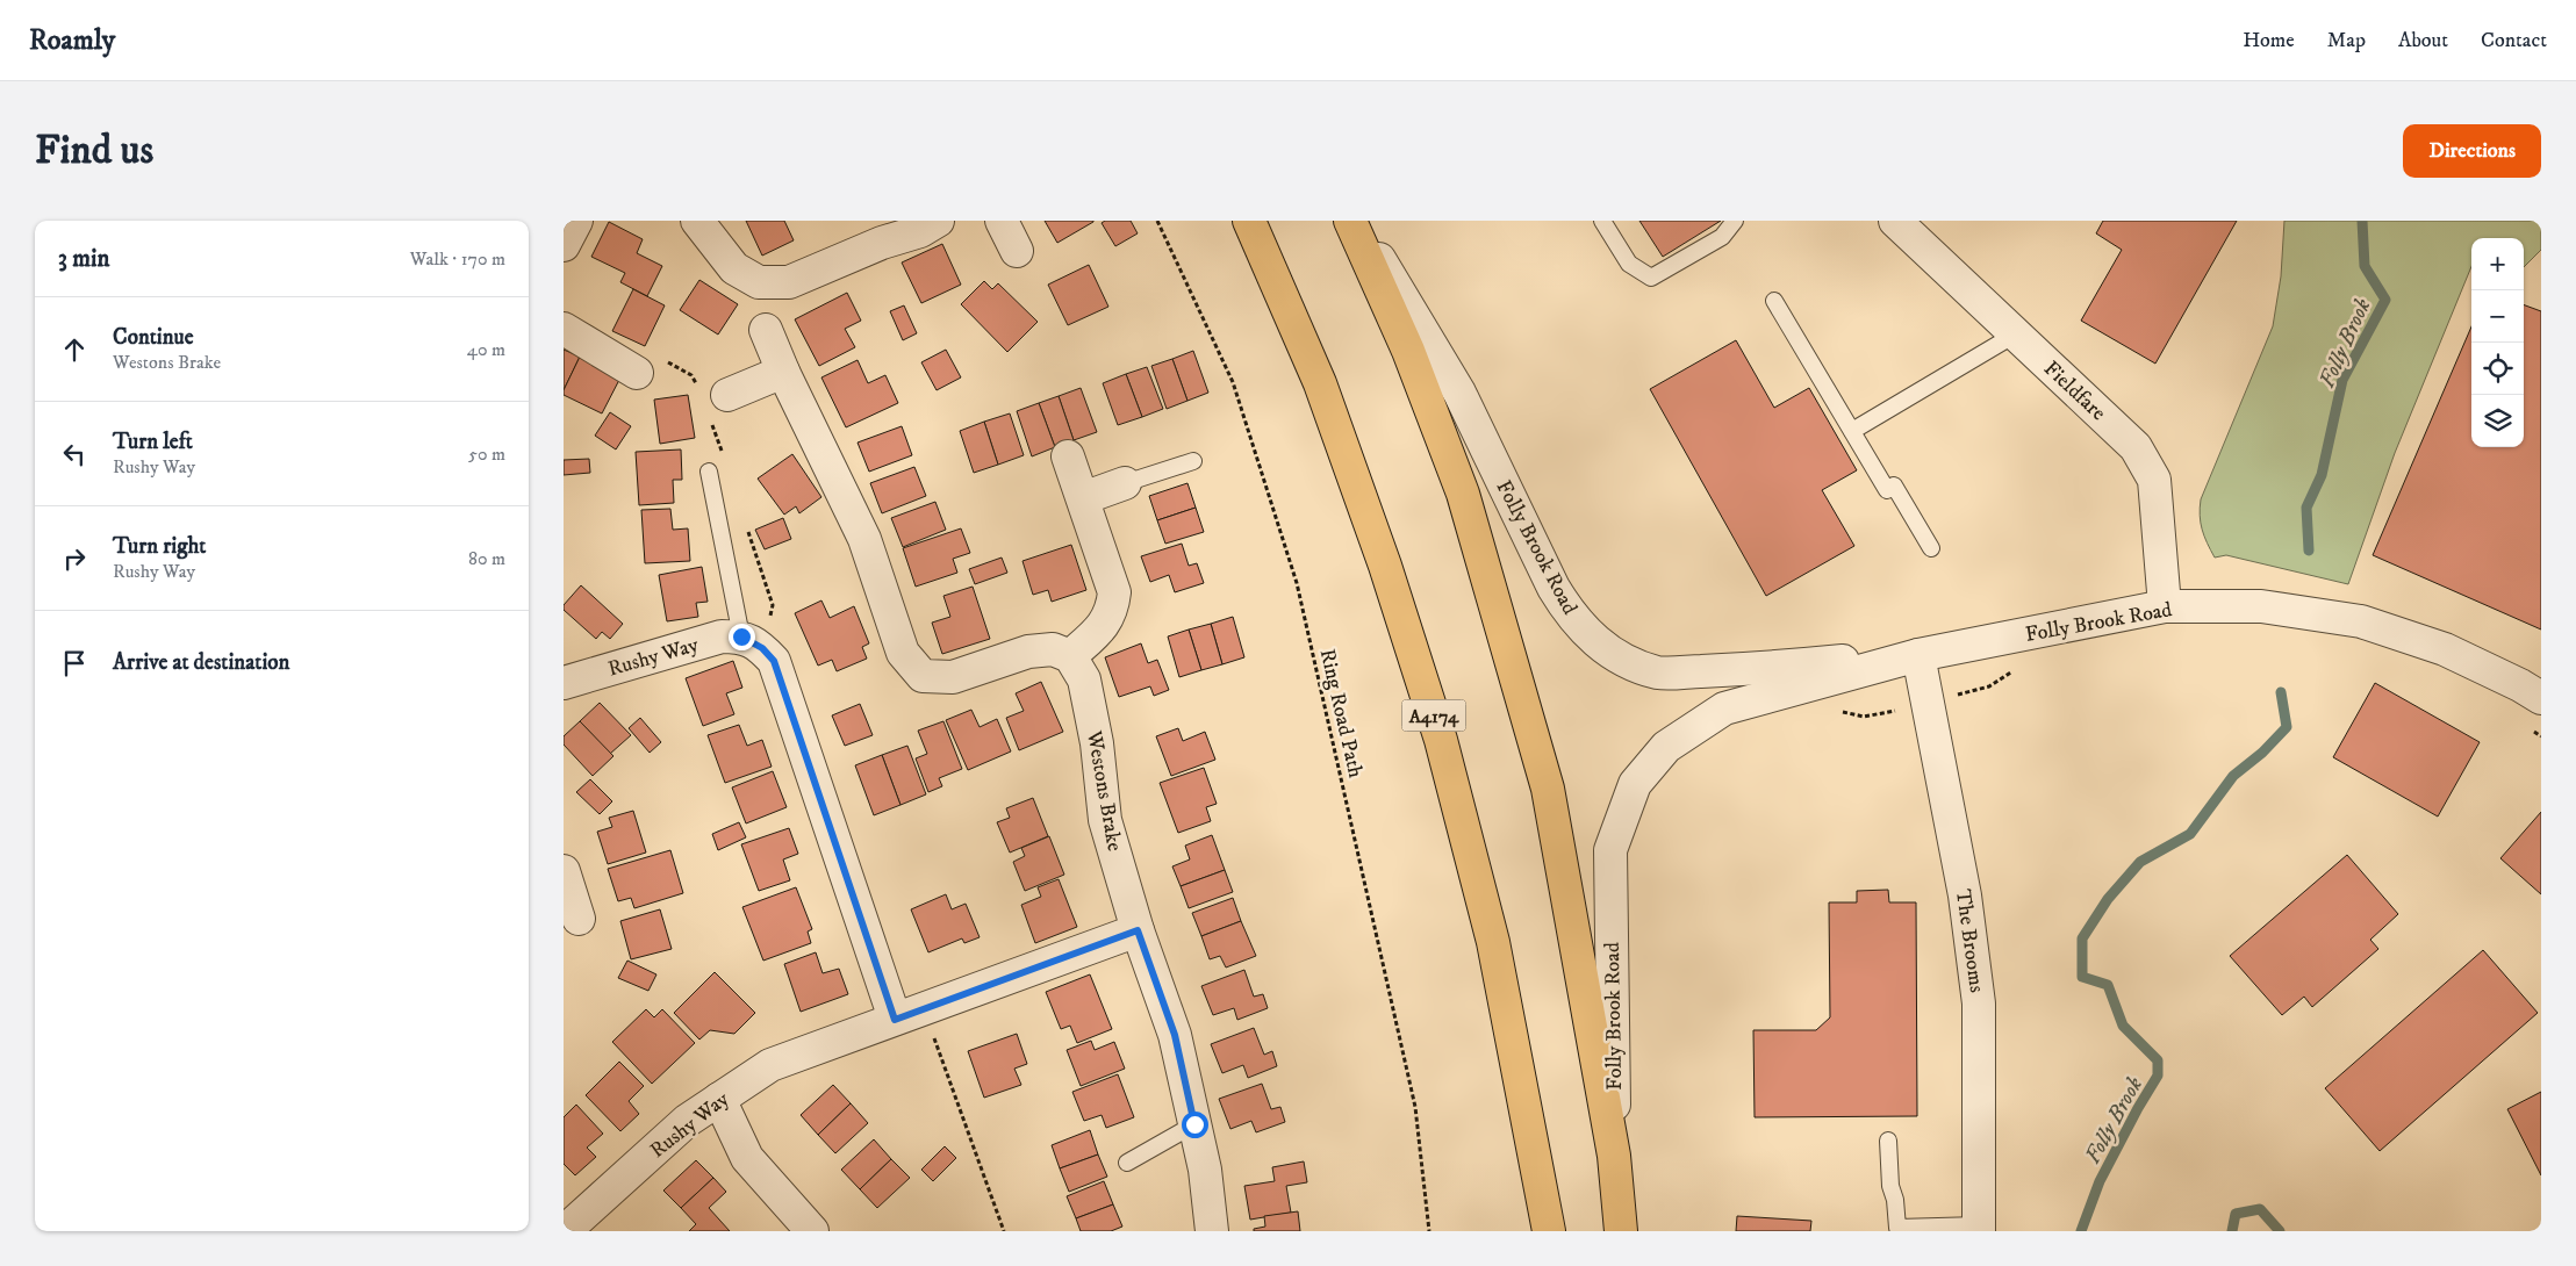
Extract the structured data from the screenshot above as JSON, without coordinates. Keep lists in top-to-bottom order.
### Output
{
  "streets": {
    "highway": ["A4174"],
    "street": [
      "Fieldfare",
      "Folly Brook Road",
      "Rushy Way",
      "Westons Brake",
      "The Brooms"
    ],
    "path": ["Ring Road Path"]
  },
  "crossings": [
    ["Fieldfare", "Folly Brook Road"],
    ["Folly Brook Road", "The Brooms"],
    ["Rushy Way", "Westons Brake"]
  ],
  "water": ["Folly Brook"],
  "page": {
    "header": "Roamly",
    "nav": [
      "Home",
      "Map",
      "About",
      "Contact"
    ],
    "buttons": "Directions",
    "title": "Find us",
    "heading": ["3 min", "Walk · 170 m"],
    "map_buttons": ["+", "−"],
    "list": [
      ["Continue", "Westons Brake", "40 m"],
      ["Turn left", "Rushy Way", "50 m"],
      ["Turn right", "Rushy Way", "80 m"],
      "Arrive at destination"
    ]
  }
}
